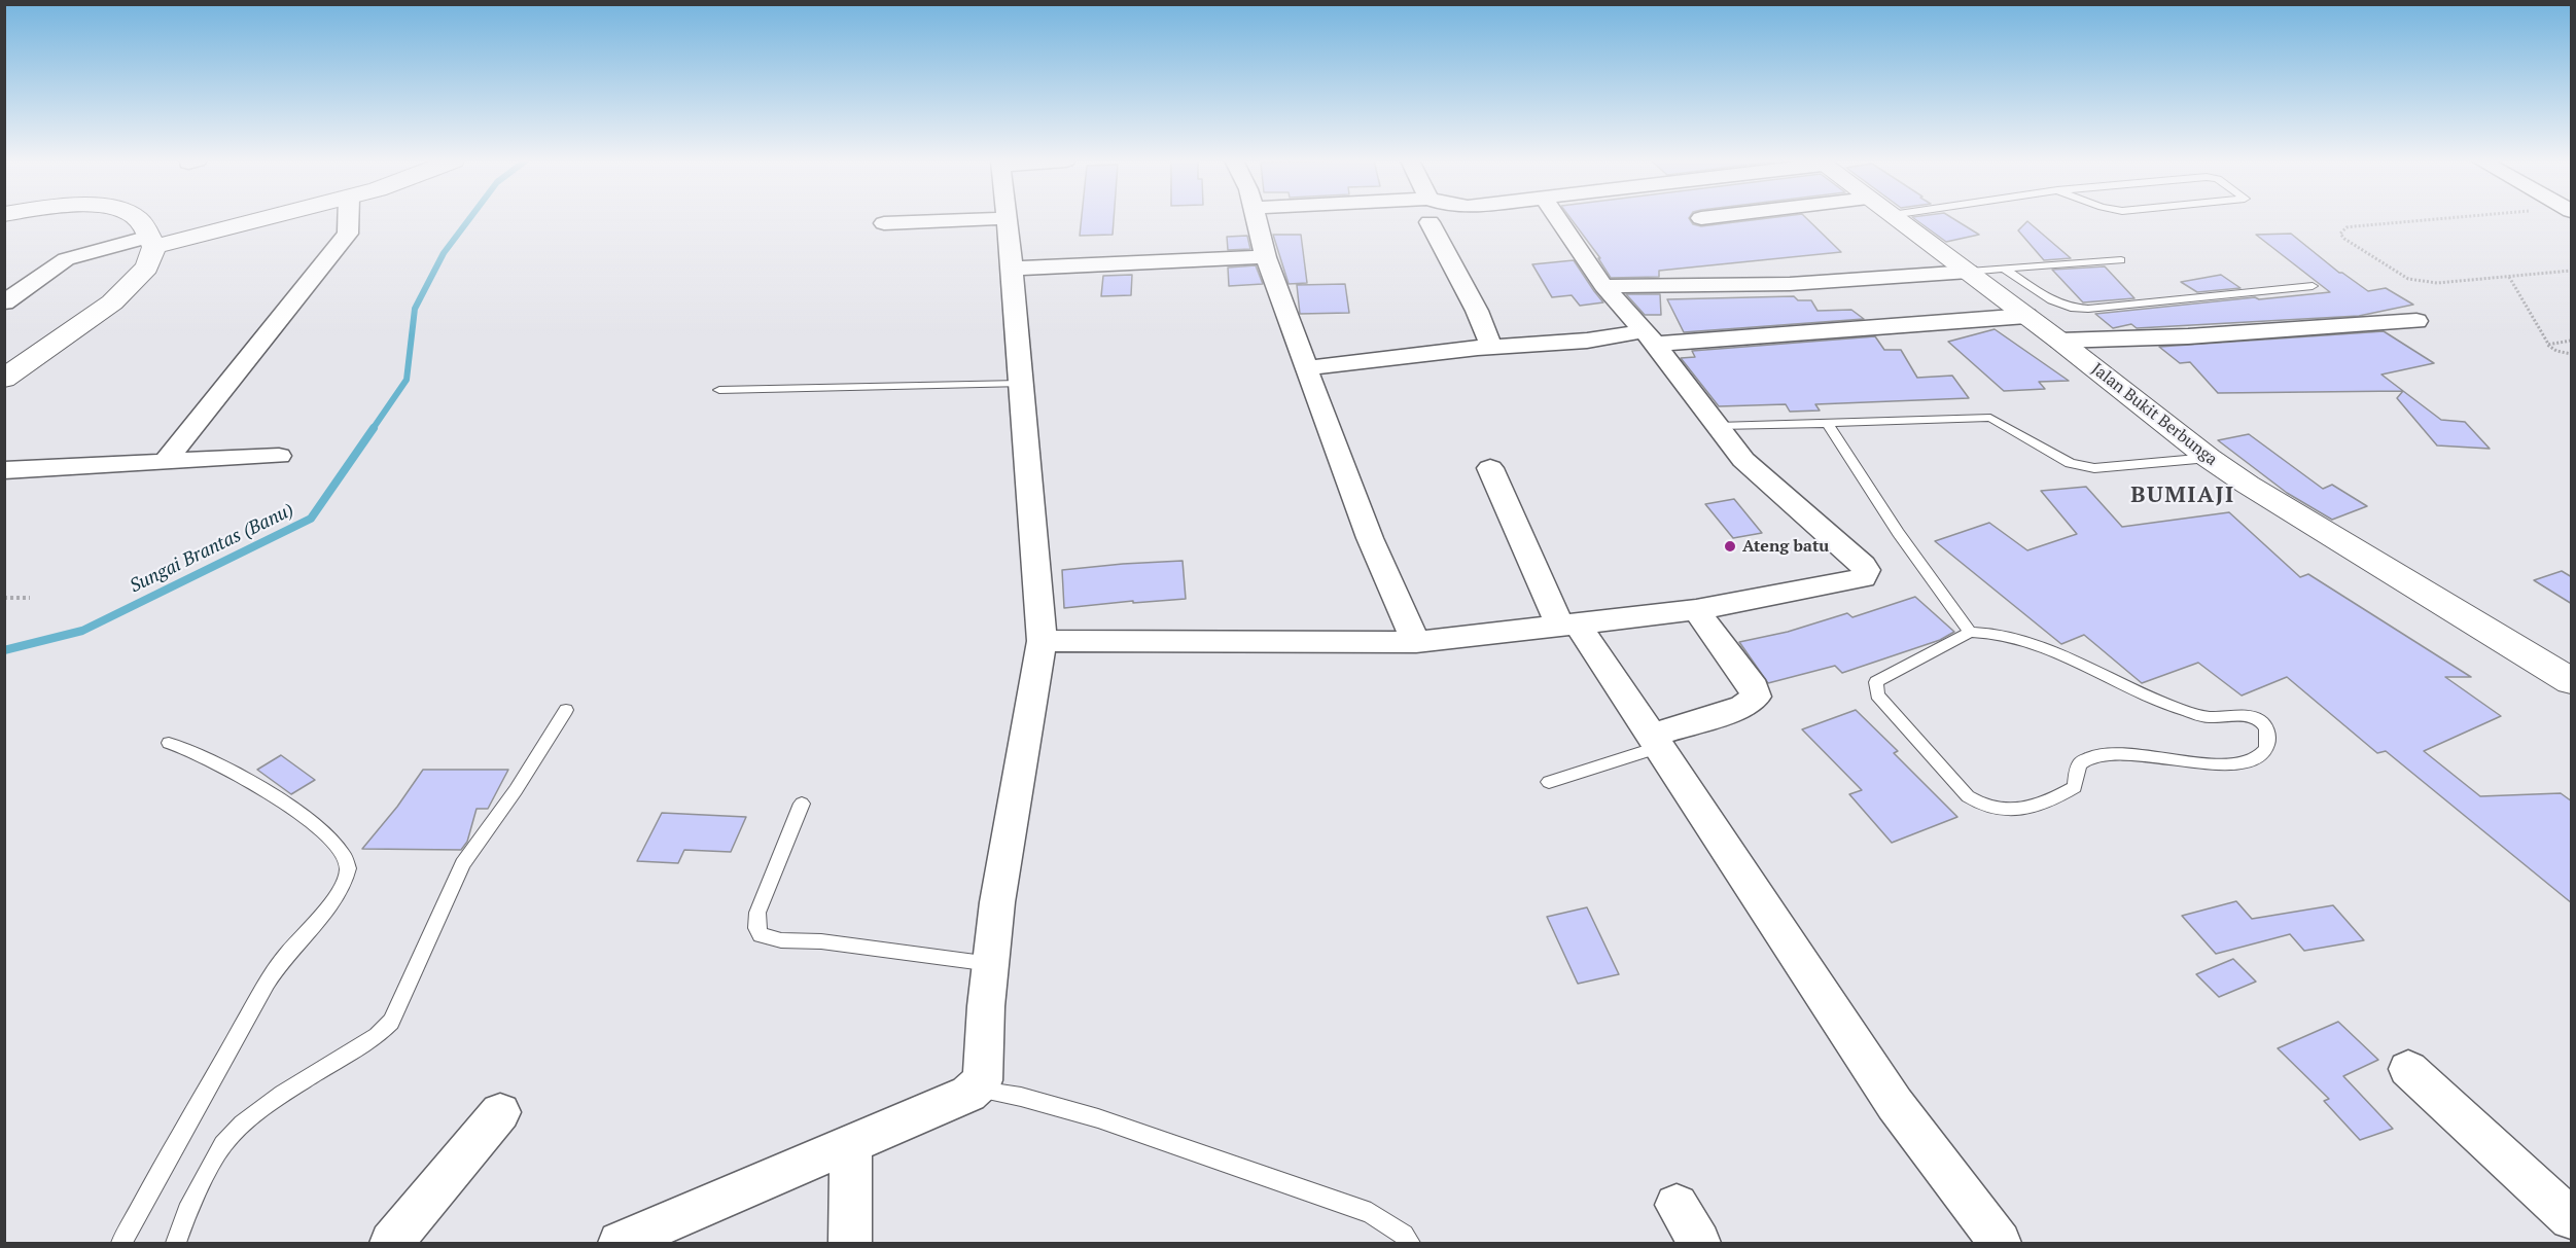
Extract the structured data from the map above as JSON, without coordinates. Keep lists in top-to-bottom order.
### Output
{
  "streets": {
    "main road": ["Jalan Bukit Berbunga"]
  },
  "districts": ["BUMIAJI"],
  "water": ["Sungai Brantas (Banu)"],
  "places": ["Ateng batu"]
}
